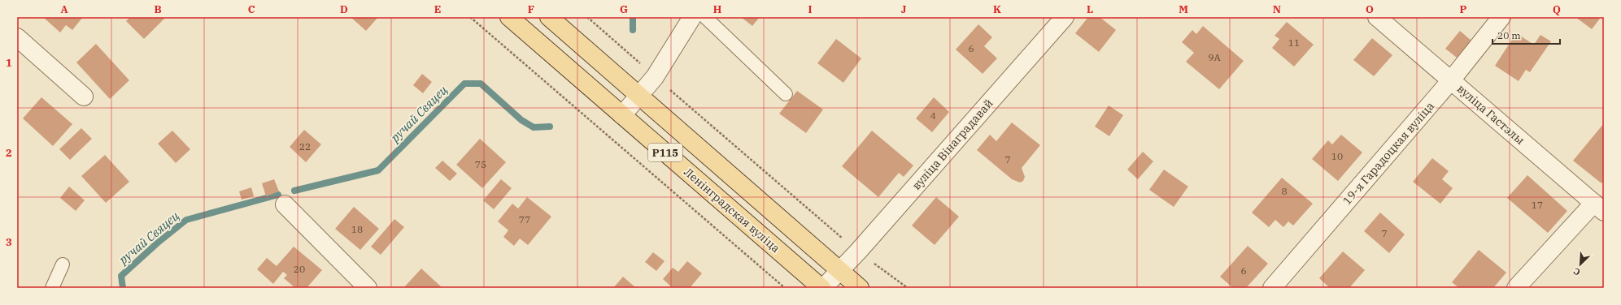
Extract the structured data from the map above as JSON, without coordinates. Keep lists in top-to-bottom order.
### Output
{
  "streets": {
    "main road": ["Р115", "Ленінградская вуліца"],
    "street": ["вуліца Гастэлы", "вуліца Вінаградавай", "19-я Гарадоцкая вуліца"]
  },
  "crossings": [
    ["вуліца Гастэлы", "19-я Гарадоцкая вуліца"],
    ["вуліца Вінаградавай", "Р115"],
    ["вуліца Вінаградавай", "Ленінградская вуліца"]
  ],
  "water": ["ручай Свяцец"],
  "house_numbers": [
    "11",
    "6",
    "9А",
    "4",
    "22",
    "10",
    "7",
    "75",
    "8",
    "17",
    "77",
    "18",
    "7",
    "20",
    "6"
  ],
  "scale_bar": "20 m",
  "north": "bottom left",
  "grid": {
    "columns": [
      "A",
      "B",
      "C",
      "D",
      "E",
      "F",
      "G",
      "H",
      "I",
      "J",
      "K",
      "L",
      "M",
      "N",
      "O",
      "P",
      "Q"
    ],
    "rows": ["1", "2", "3"]
  }
}
